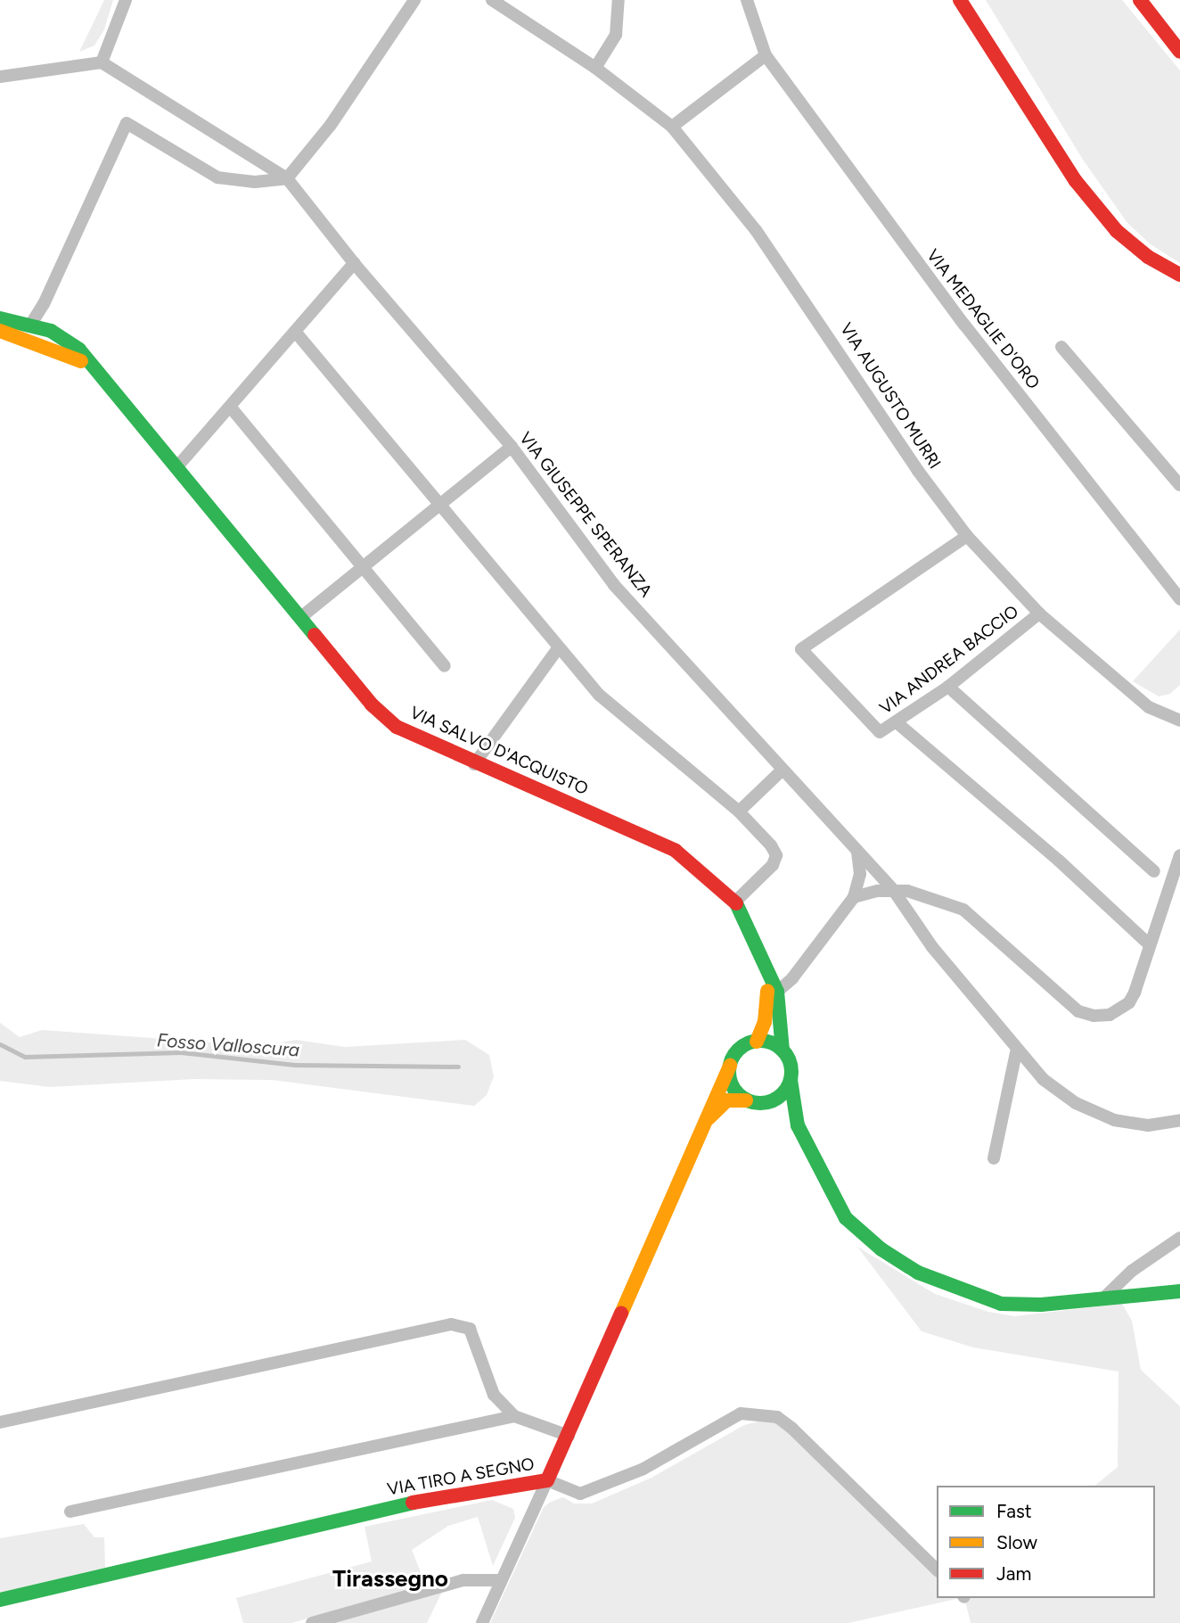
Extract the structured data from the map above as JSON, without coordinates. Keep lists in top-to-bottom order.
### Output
{
  "streets": {
    "main road": ["VIA SALVO D'ACQUISTO", "VIA TIRO A SEGNO"],
    "street": [
      "VIA MEDAGLIE D'ORO",
      "VIA AUGUSTO MURRI",
      "VIA GIUSEPPE SPERANZA",
      "VIA ANDREA BACCIO"
    ]
  },
  "crossings": [
    ["VIA AUGUSTO MURRI", "VIA ANDREA BACCIO"]
  ],
  "districts": ["Tirassegno"],
  "water": ["Fosso Valloscura"],
  "legend": ["Fast", "Slow", "Jam"]
}
